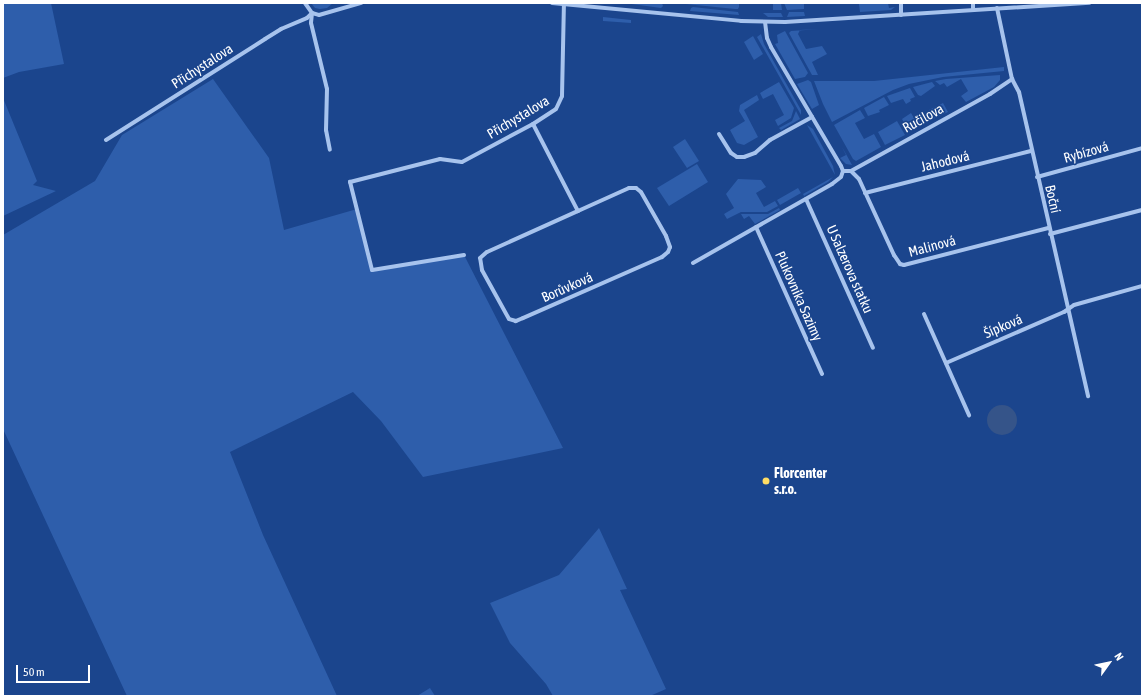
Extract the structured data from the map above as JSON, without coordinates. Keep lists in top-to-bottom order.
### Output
{
  "streets": {
    "street": [
      "Přichystalova",
      "Ručilova",
      "Rybízová",
      "Jahodová",
      "Boční",
      "Malinová",
      "U Salzerova statku",
      "Borůvková",
      "Plukovníka Sazimy",
      "Šípková"
    ]
  },
  "crossings": [
    ["Ručilova", "Boční"],
    ["Ručilova", "Malinová"],
    ["Rybízová", "Boční"],
    ["Jahodová", "Boční"],
    ["Jahodová", "Malinová"],
    ["Boční", "Malinová"],
    ["Boční", "Šípková"]
  ],
  "places": ["Florcenter s.r.o."],
  "scale_bar": "50 m",
  "north": "top right"
}
